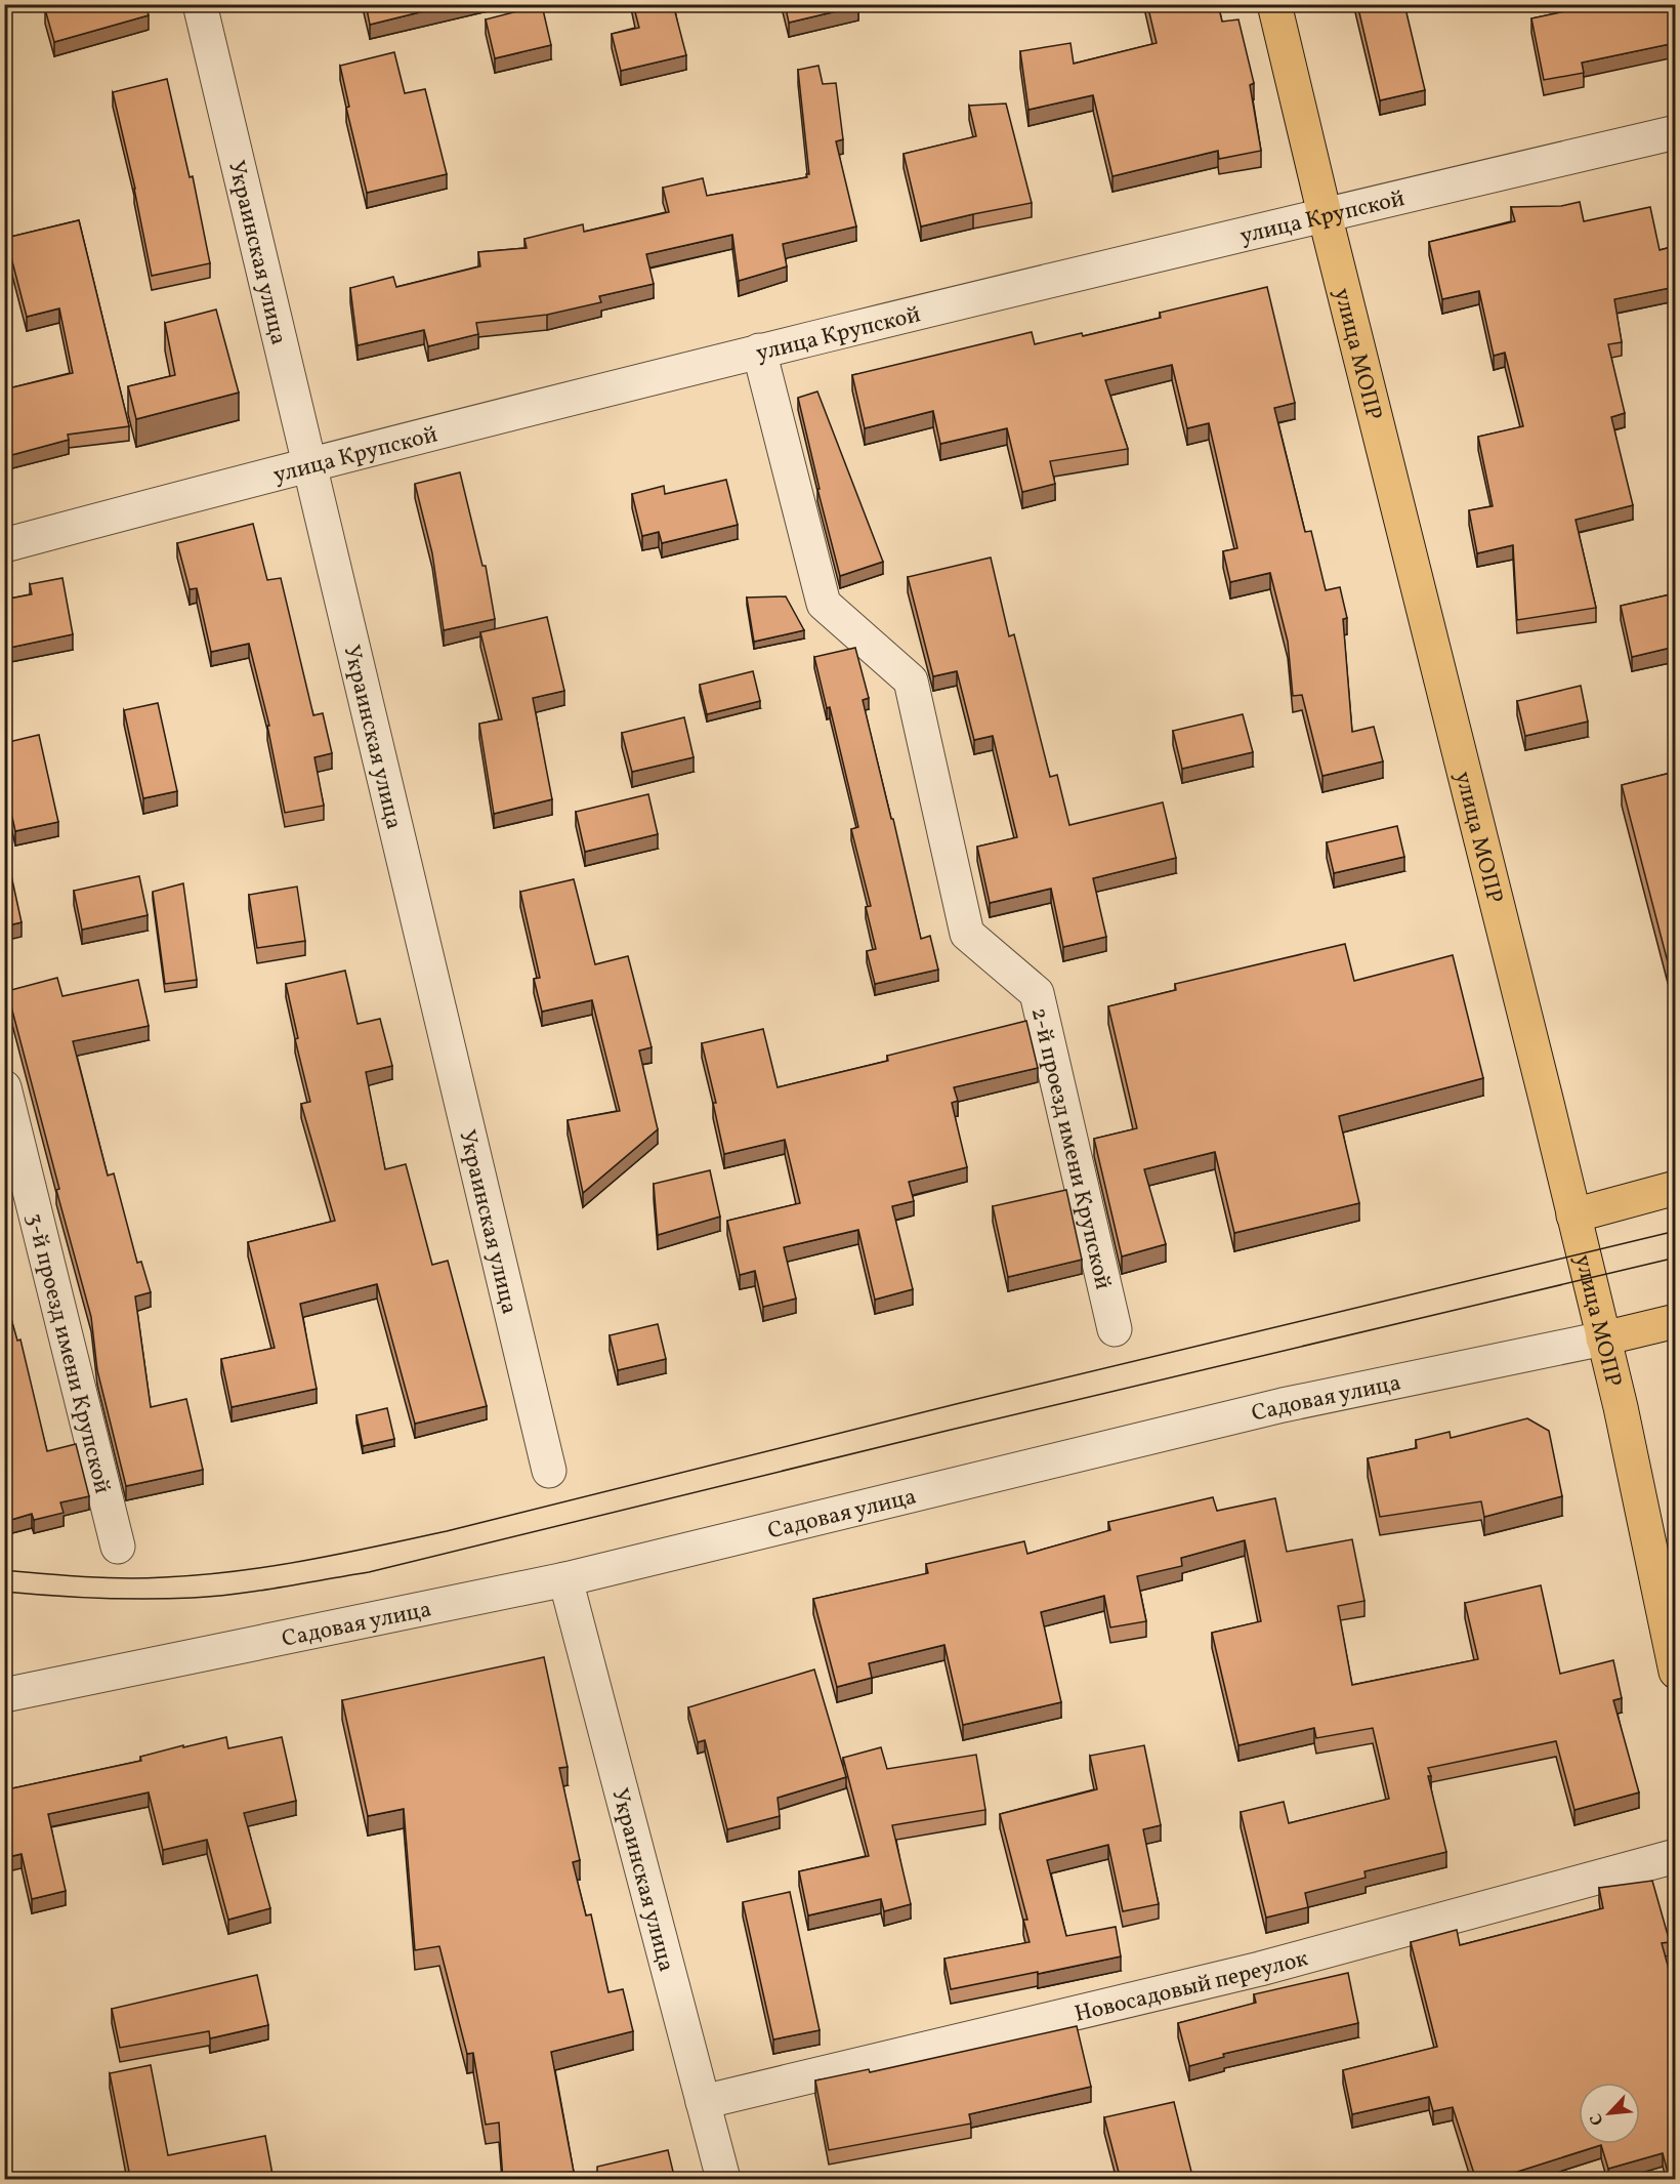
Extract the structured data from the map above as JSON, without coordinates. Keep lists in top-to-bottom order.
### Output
{
  "streets": {
    "main road": ["улица МОПР", "Садовая улица"],
    "street": [
      "улица Крупской",
      "Украинская улица",
      "2-й проезд имени Крупской",
      "3-й проезд имени Крупской",
      "Новосадовый переулок"
    ]
  },
  "crossings": [
    ["улица Крупской", "Украинская улица"],
    ["улица Крупской", "улица МОПР"],
    ["улица Крупской", "2-й проезд имени Крупской"],
    ["Украинская улица", "Садовая улица"],
    ["Украинская улица", "Новосадовый переулок"],
    ["улица МОПР", "Садовая улица"]
  ],
  "north": "bottom left"
}
